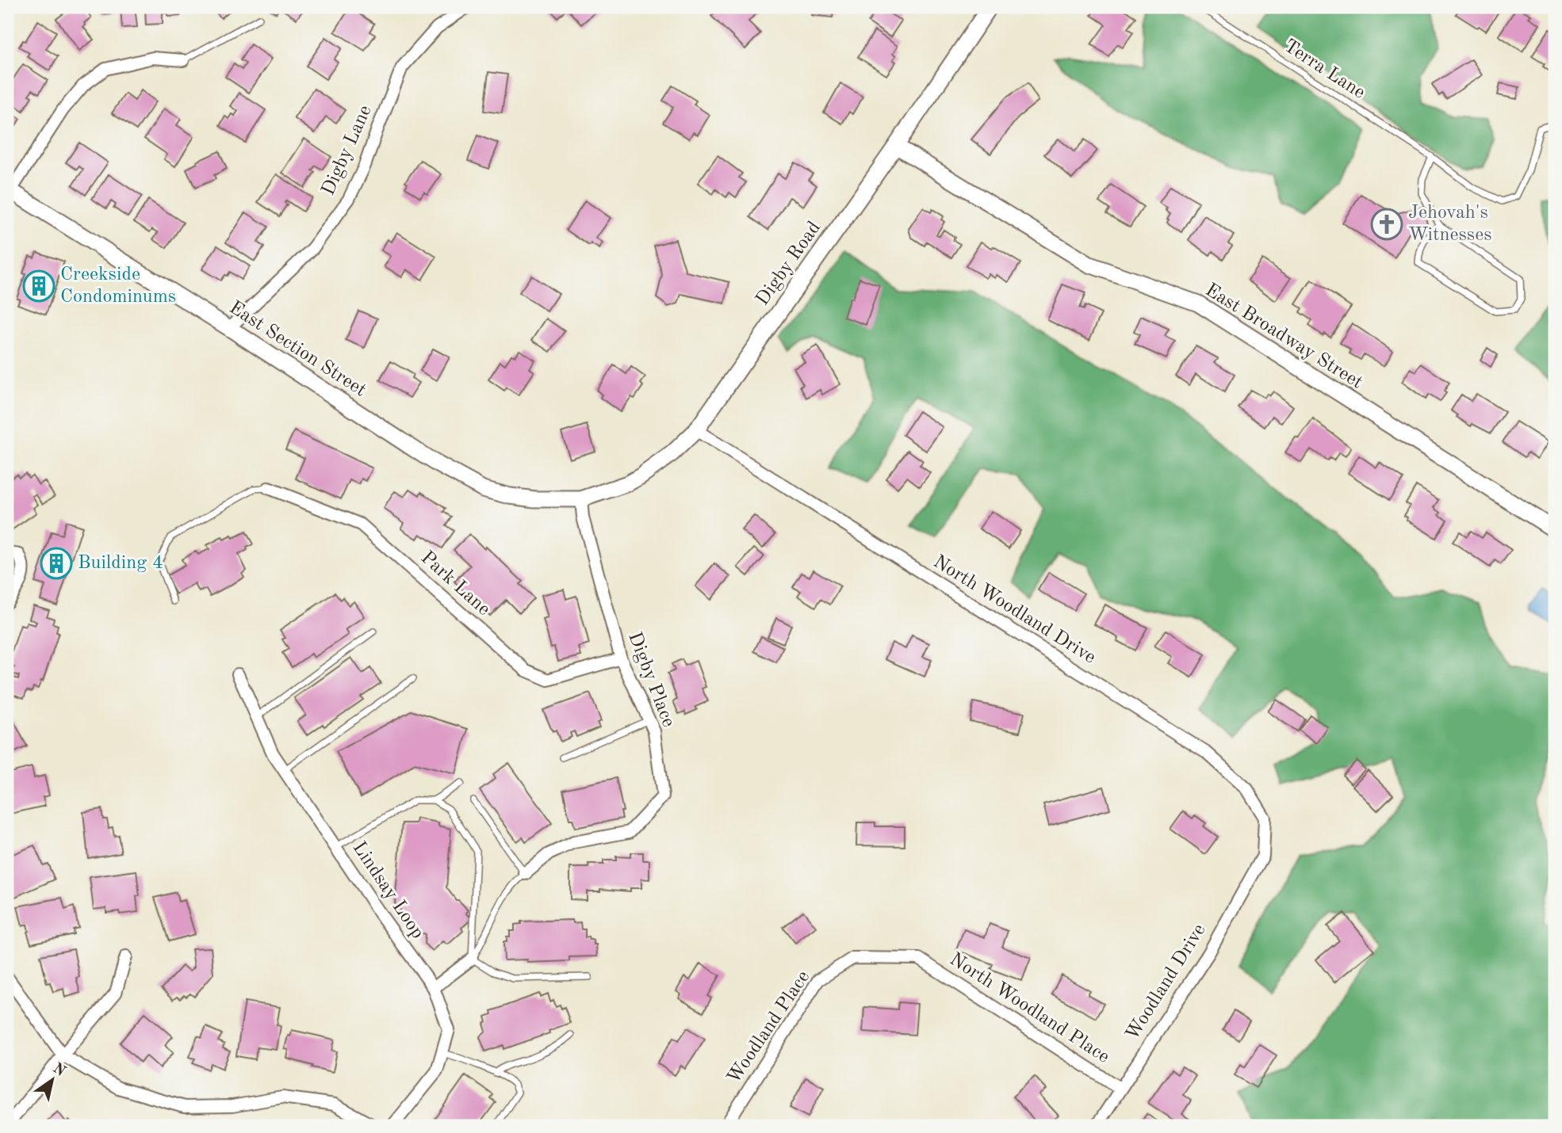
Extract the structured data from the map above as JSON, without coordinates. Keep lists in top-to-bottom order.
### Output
{
  "streets": {
    "street": [
      "Digby Lane",
      "Digby Road",
      "East Broadway Street",
      "East Section Street",
      "Park Lane",
      "North Woodland Drive",
      "Digby Place",
      "Lindsay Loop",
      "Woodland Drive",
      "North Woodland Place",
      "Woodland Place"
    ],
    "lane": ["Terra Lane"]
  },
  "crossings": [
    ["Digby Lane", "East Section Street"],
    ["Digby Road", "East Broadway Street"],
    ["Digby Road", "East Section Street"],
    ["Digby Road", "North Woodland Drive"],
    ["Digby Road", "Digby Place"],
    ["East Section Street", "Digby Place"],
    ["Park Lane", "Digby Place"],
    ["North Woodland Drive", "Woodland Drive"],
    ["Digby Place", "Lindsay Loop"],
    ["Woodland Drive", "North Woodland Place"],
    ["North Woodland Place", "Woodland Place"]
  ],
  "places": {
    "church": ["Jehovah's Witnesses"],
    "building": ["Creekside Condominums", "Building 4"]
  },
  "north": "top right"
}
